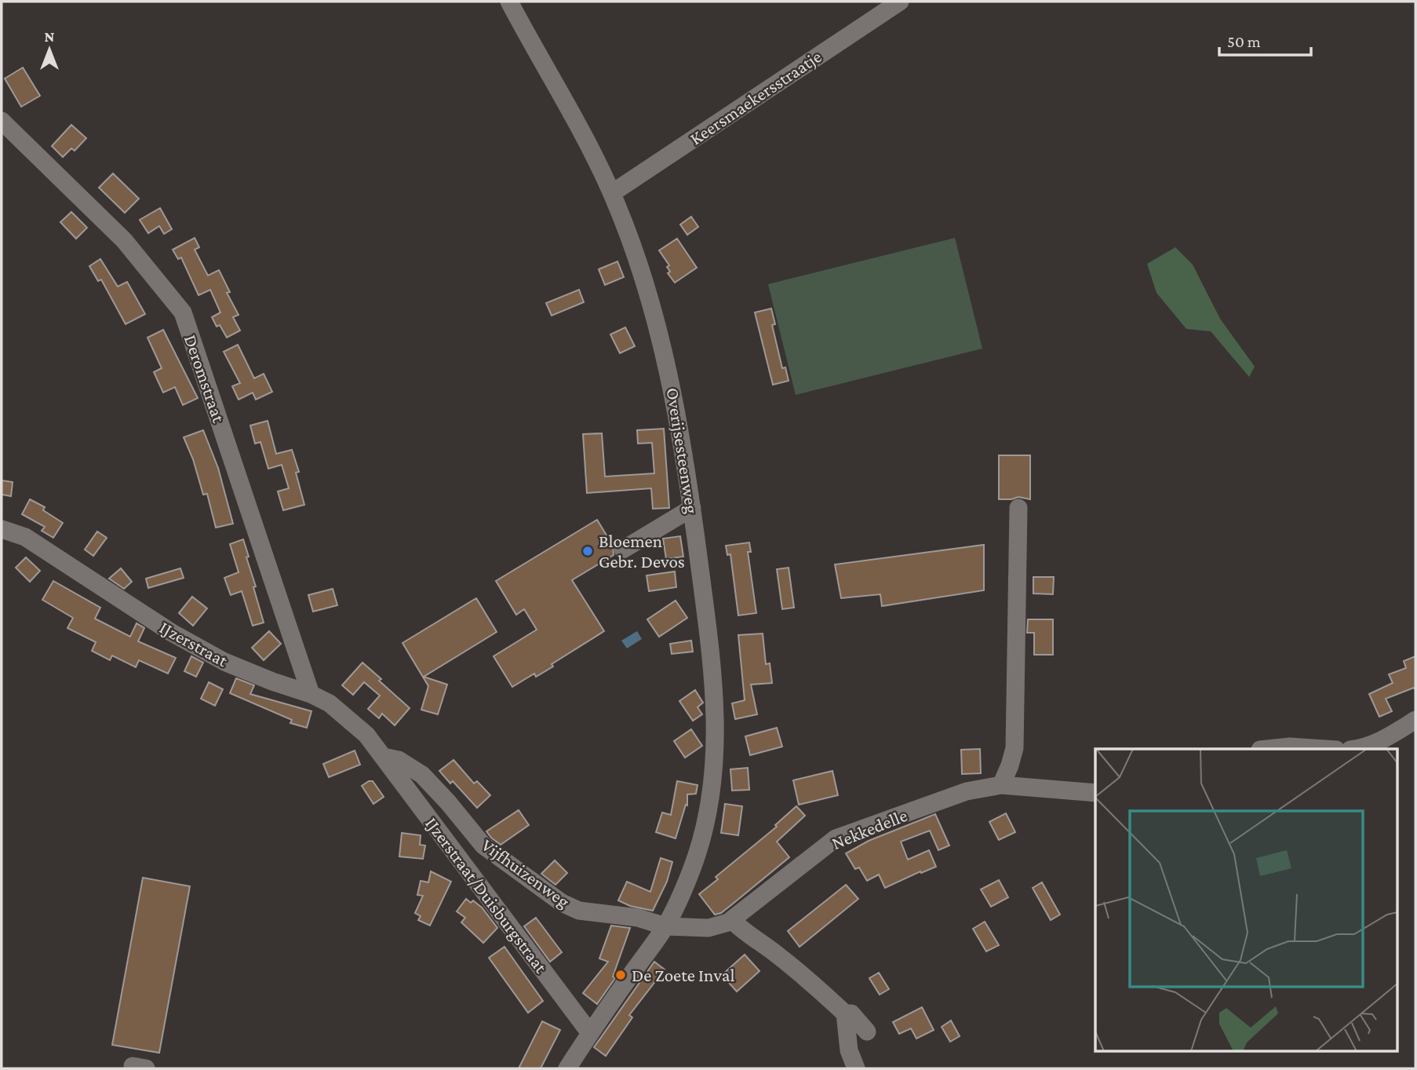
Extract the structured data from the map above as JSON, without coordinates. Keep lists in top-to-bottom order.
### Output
{
  "streets": {
    "street": [
      "Keersmaekersstraatje",
      "Deromstraat",
      "Overijsesteenweg",
      "IJzerstraat",
      "Nekkedelle",
      "Vijfhuizenweg",
      "IJzerstraat/Duisburgstraat"
    ]
  },
  "crossings": [
    ["Keersmaekersstraatje", "Overijsesteenweg"],
    ["Deromstraat", "IJzerstraat"],
    ["Overijsesteenweg", "Nekkedelle"],
    ["Overijsesteenweg", "Vijfhuizenweg"],
    ["Overijsesteenweg", "IJzerstraat/Duisburgstraat"],
    ["IJzerstraat", "Vijfhuizenweg"],
    ["IJzerstraat", "IJzerstraat/Duisburgstraat"],
    ["Nekkedelle", "Vijfhuizenweg"],
    ["Vijfhuizenweg", "IJzerstraat/Duisburgstraat"]
  ],
  "places": ["Bloemen Gebr. Devos", "De Zoete Inval"],
  "scale_bar": "50 m",
  "north": "top"
}
